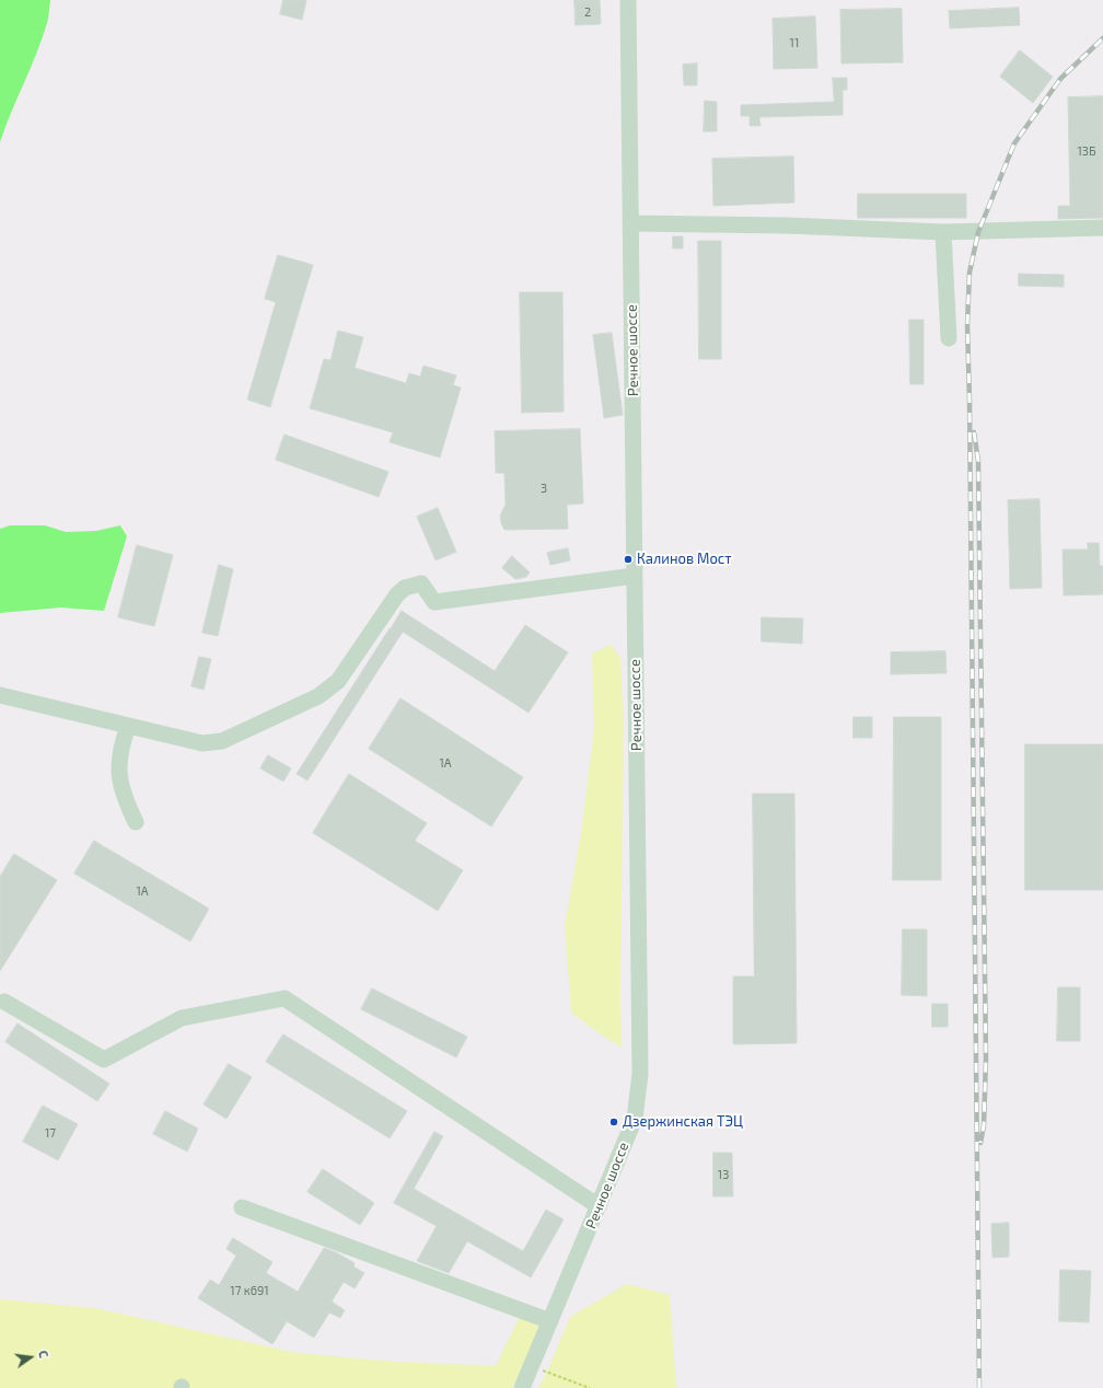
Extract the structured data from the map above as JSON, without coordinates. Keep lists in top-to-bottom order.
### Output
{
  "streets": {
    "street": ["Речное шоссе"]
  },
  "places": ["Калинов Мост", "Дзержинская ТЭЦ"],
  "house_numbers": [
    "2",
    "11",
    "13Б",
    "3",
    "1А",
    "1А",
    "17",
    "13",
    "17 к691"
  ],
  "north": "right"
}
